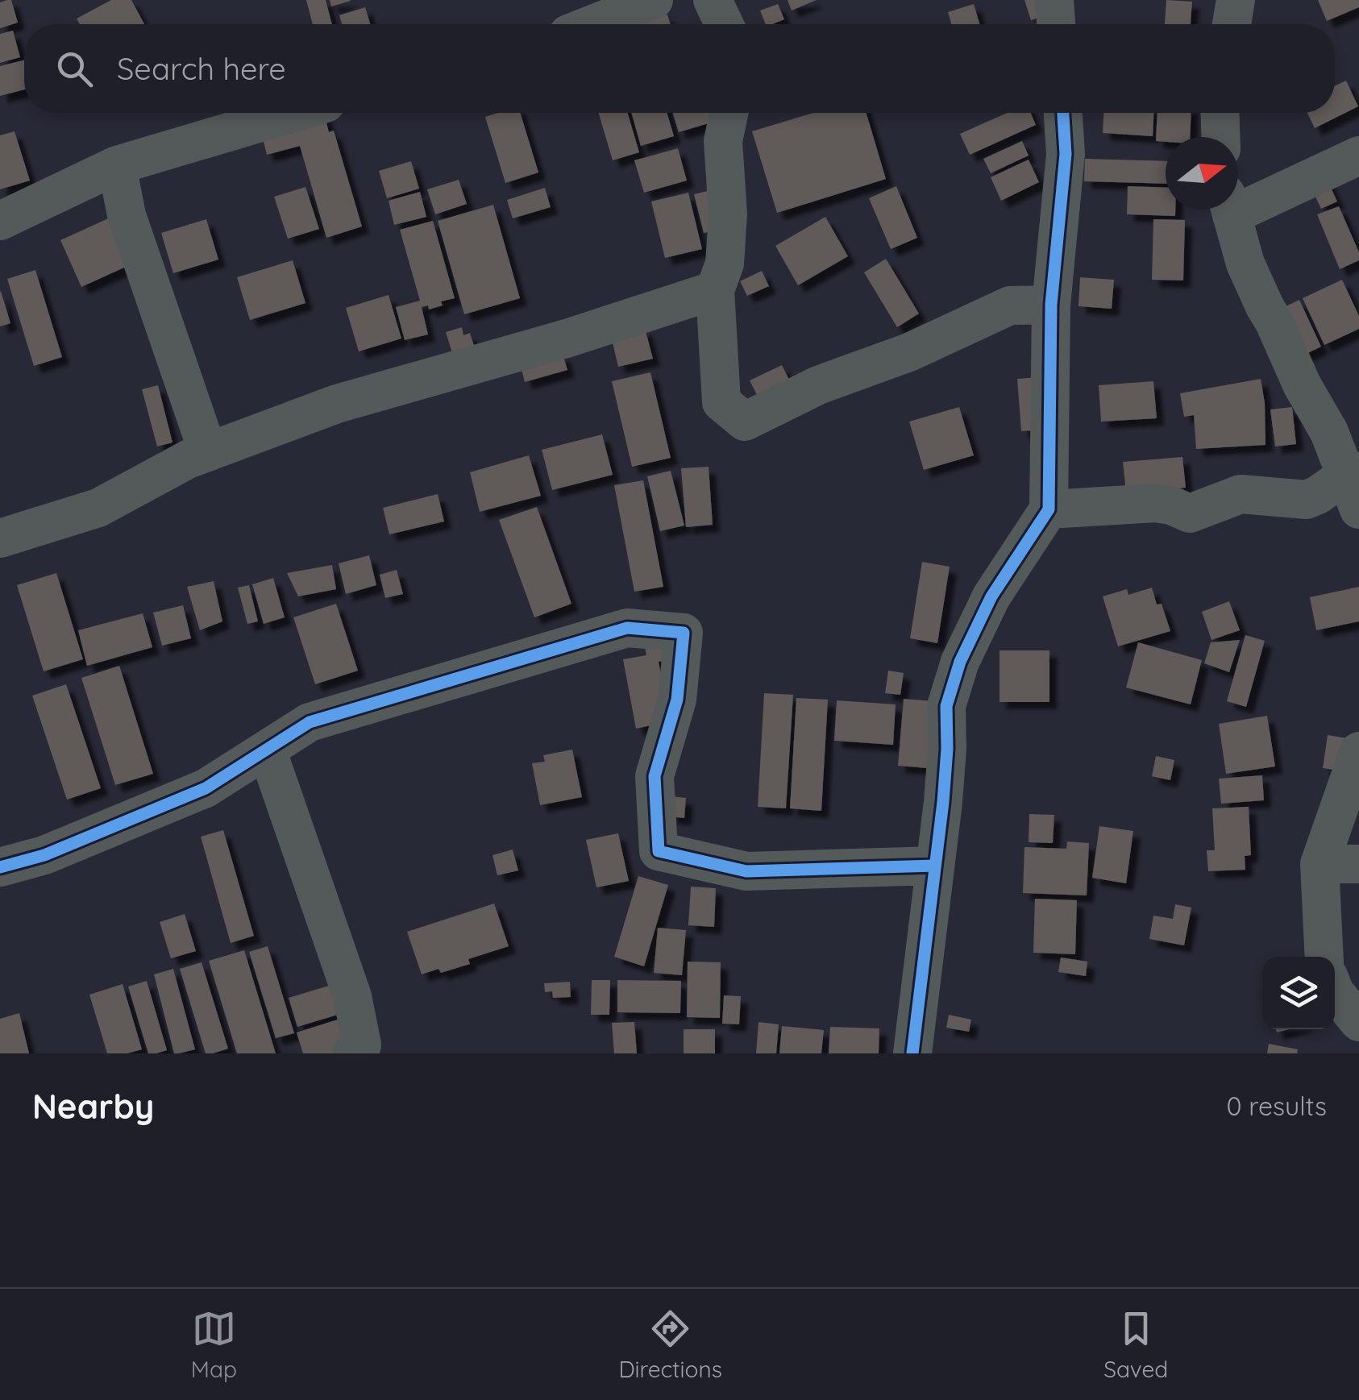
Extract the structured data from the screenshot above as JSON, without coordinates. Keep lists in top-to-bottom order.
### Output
{
  "north": "right",
  "page": {
    "search": "Search here",
    "heading": ["Nearby", "0 results"],
    "nav": ["Map", "Directions", "Saved"]
  }
}
